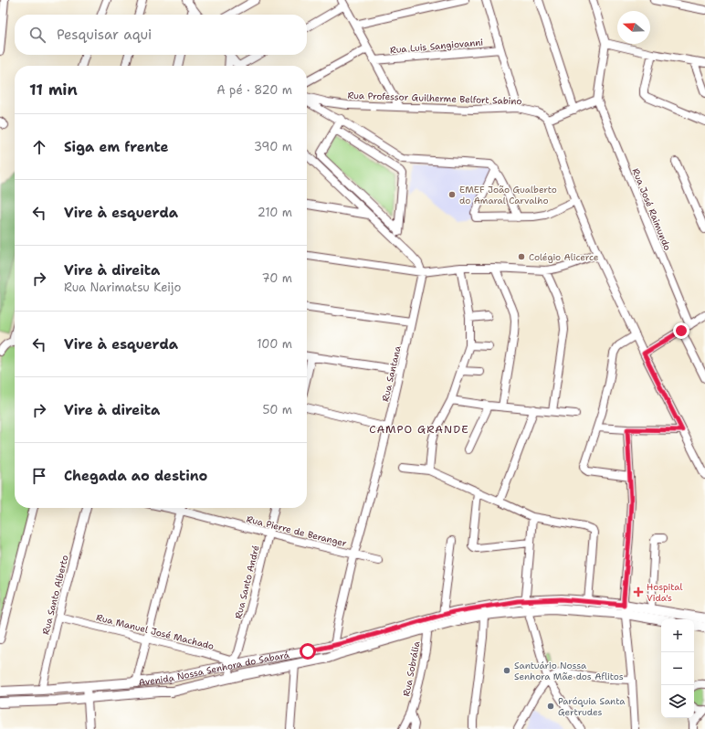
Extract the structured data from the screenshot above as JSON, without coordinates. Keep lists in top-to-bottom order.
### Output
{
  "streets": {
    "main road": ["Avenida Nossa Senhora do Sabará"],
    "street": [
      "Rua Luis Sangiovanni",
      "Rua Professor Guilherme Belfort Sabino",
      "Rua José Raimundo",
      "Rua Santana",
      "Rua Pierre de Beranger",
      "Rua Santo André",
      "Rua Santo Alberto",
      "Rua Manuel José Machado",
      "Rua Sobrália"
    ]
  },
  "crossings": [
    ["Rua Santana", "Rua Pierre de Beranger"],
    ["Rua Santana", "Avenida Nossa Senhora do Sabará"],
    ["Rua Pierre de Beranger", "Rua Santo André"],
    ["Rua Santo André", "Rua Manuel José Machado"],
    ["Rua Santo André", "Avenida Nossa Senhora do Sabará"],
    ["Rua Santo Alberto", "Rua Manuel José Machado"],
    ["Rua Santo Alberto", "Avenida Nossa Senhora do Sabará"],
    ["Rua Manuel José Machado", "Avenida Nossa Senhora do Sabará"],
    ["Avenida Nossa Senhora do Sabará", "Rua Sobrália"]
  ],
  "districts": ["CAMPO GRANDE"],
  "places": {
    "other": [
      "EMEF João Gualberto do Amaral Carvalho",
      "Colégio Alicerce",
      "Santuário Nossa Senhora Mãe dos Aflitos",
      "Paróquia Santa Gertrudes"
    ],
    "health": ["Hospital Vida's"]
  },
  "north": "left",
  "page": {
    "search": "Pesquisar aqui",
    "heading": ["11 min", "A pé · 820 m"],
    "list": [
      ["Siga em frente", "390 m"],
      ["Vire à esquerda", "210 m"],
      ["Vire à direita", "Rua Narimatsu Keijo", "70 m"],
      ["Vire à esquerda", "100 m"],
      ["Vire à direita", "50 m"],
      "Chegada ao destino"
    ],
    "map_buttons": ["+", "−"]
  }
}
